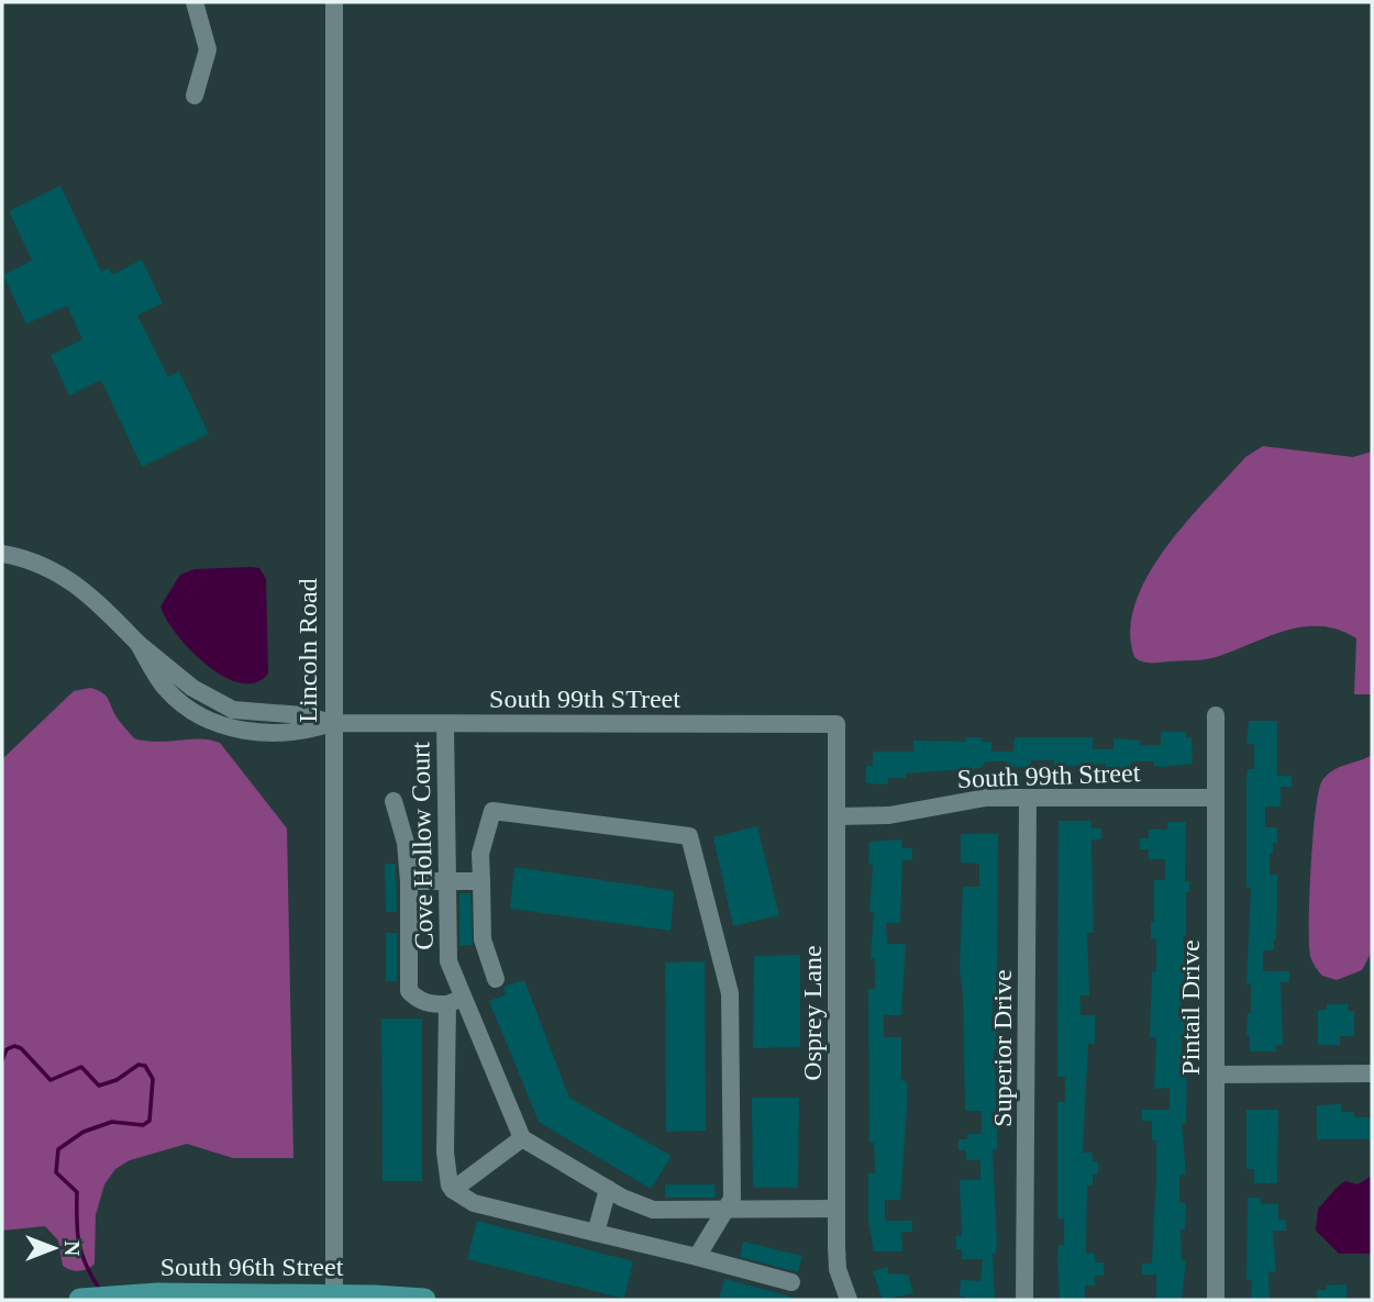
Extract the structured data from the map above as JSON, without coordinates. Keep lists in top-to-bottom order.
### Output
{
  "streets": {
    "main road": ["South 96th Street"],
    "street": [
      "Lincoln Road",
      "South 99th STreet",
      "South 99th Street",
      "Cove Hollow Court",
      "Pintail Drive",
      "Osprey Lane",
      "Superior Drive"
    ]
  },
  "crossings": [
    ["Lincoln Road", "South 99th STreet"],
    ["Lincoln Road", "South 96th Street"],
    ["South 99th STreet", "Cove Hollow Court"],
    ["South 99th STreet", "Osprey Lane"],
    ["South 99th Street", "Pintail Drive"],
    ["South 99th Street", "Osprey Lane"],
    ["South 99th Street", "Superior Drive"]
  ],
  "north": "right"
}
